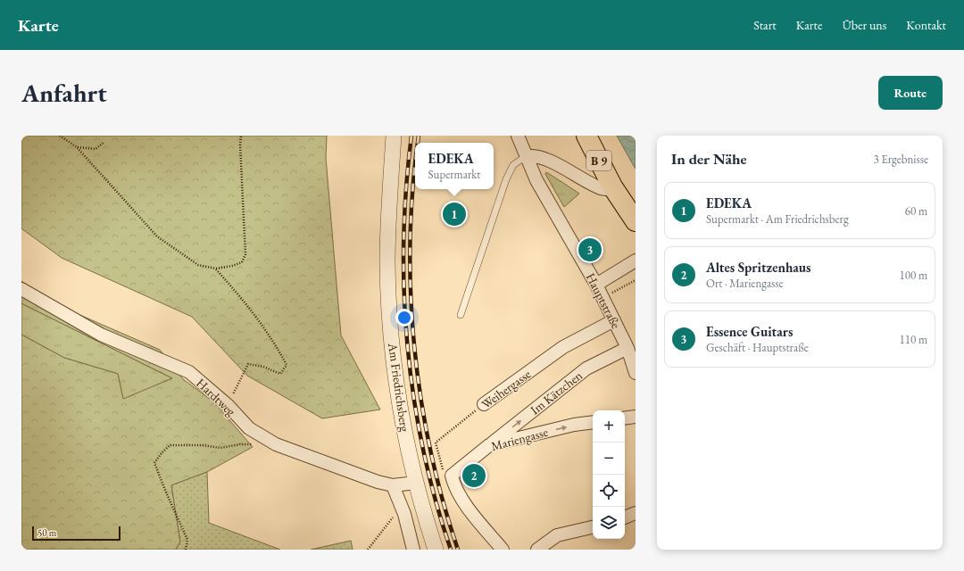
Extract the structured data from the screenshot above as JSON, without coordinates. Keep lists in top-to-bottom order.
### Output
{
  "streets": {
    "main road": ["B 9"],
    "street": [
      "Hauptstraße",
      "Am Friedrichsberg",
      "Weihergasse",
      "Im Kätzchen",
      "Hardtweg",
      "Mariengasse"
    ]
  },
  "crossings": [
    ["Hauptstraße", "Weihergasse"],
    ["Hauptstraße", "Im Kätzchen"],
    ["Am Friedrichsberg", "Hardtweg"],
    ["Weihergasse", "Mariengasse"],
    ["Im Kätzchen", "Mariengasse"]
  ],
  "one_way": ["Im Kätzchen"],
  "scale_bar": "50 m",
  "page": {
    "header": "Karte",
    "nav": [
      "Start",
      "Karte",
      "Über uns",
      "Kontakt"
    ],
    "buttons": "Route",
    "title": "Anfahrt",
    "heading": ["In der Nähe", "3 Ergebnisse"],
    "popup": ["EDEKA", "Supermarkt"],
    "list": [
      {
        "mark": "1",
        "name": "EDEKA",
        "note": "Supermarkt · Am Friedrichsberg",
        "value": "60 m"
      },
      {
        "mark": "2",
        "name": "Altes Spritzenhaus",
        "note": "Ort · Mariengasse",
        "value": "100 m"
      },
      {
        "mark": "3",
        "name": "Essence Guitars",
        "note": "Geschäft · Hauptstraße",
        "value": "110 m"
      }
    ],
    "pins": ["1", "3", "2"],
    "map_buttons": ["+", "−"],
    "scale": "50 m"
  }
}
